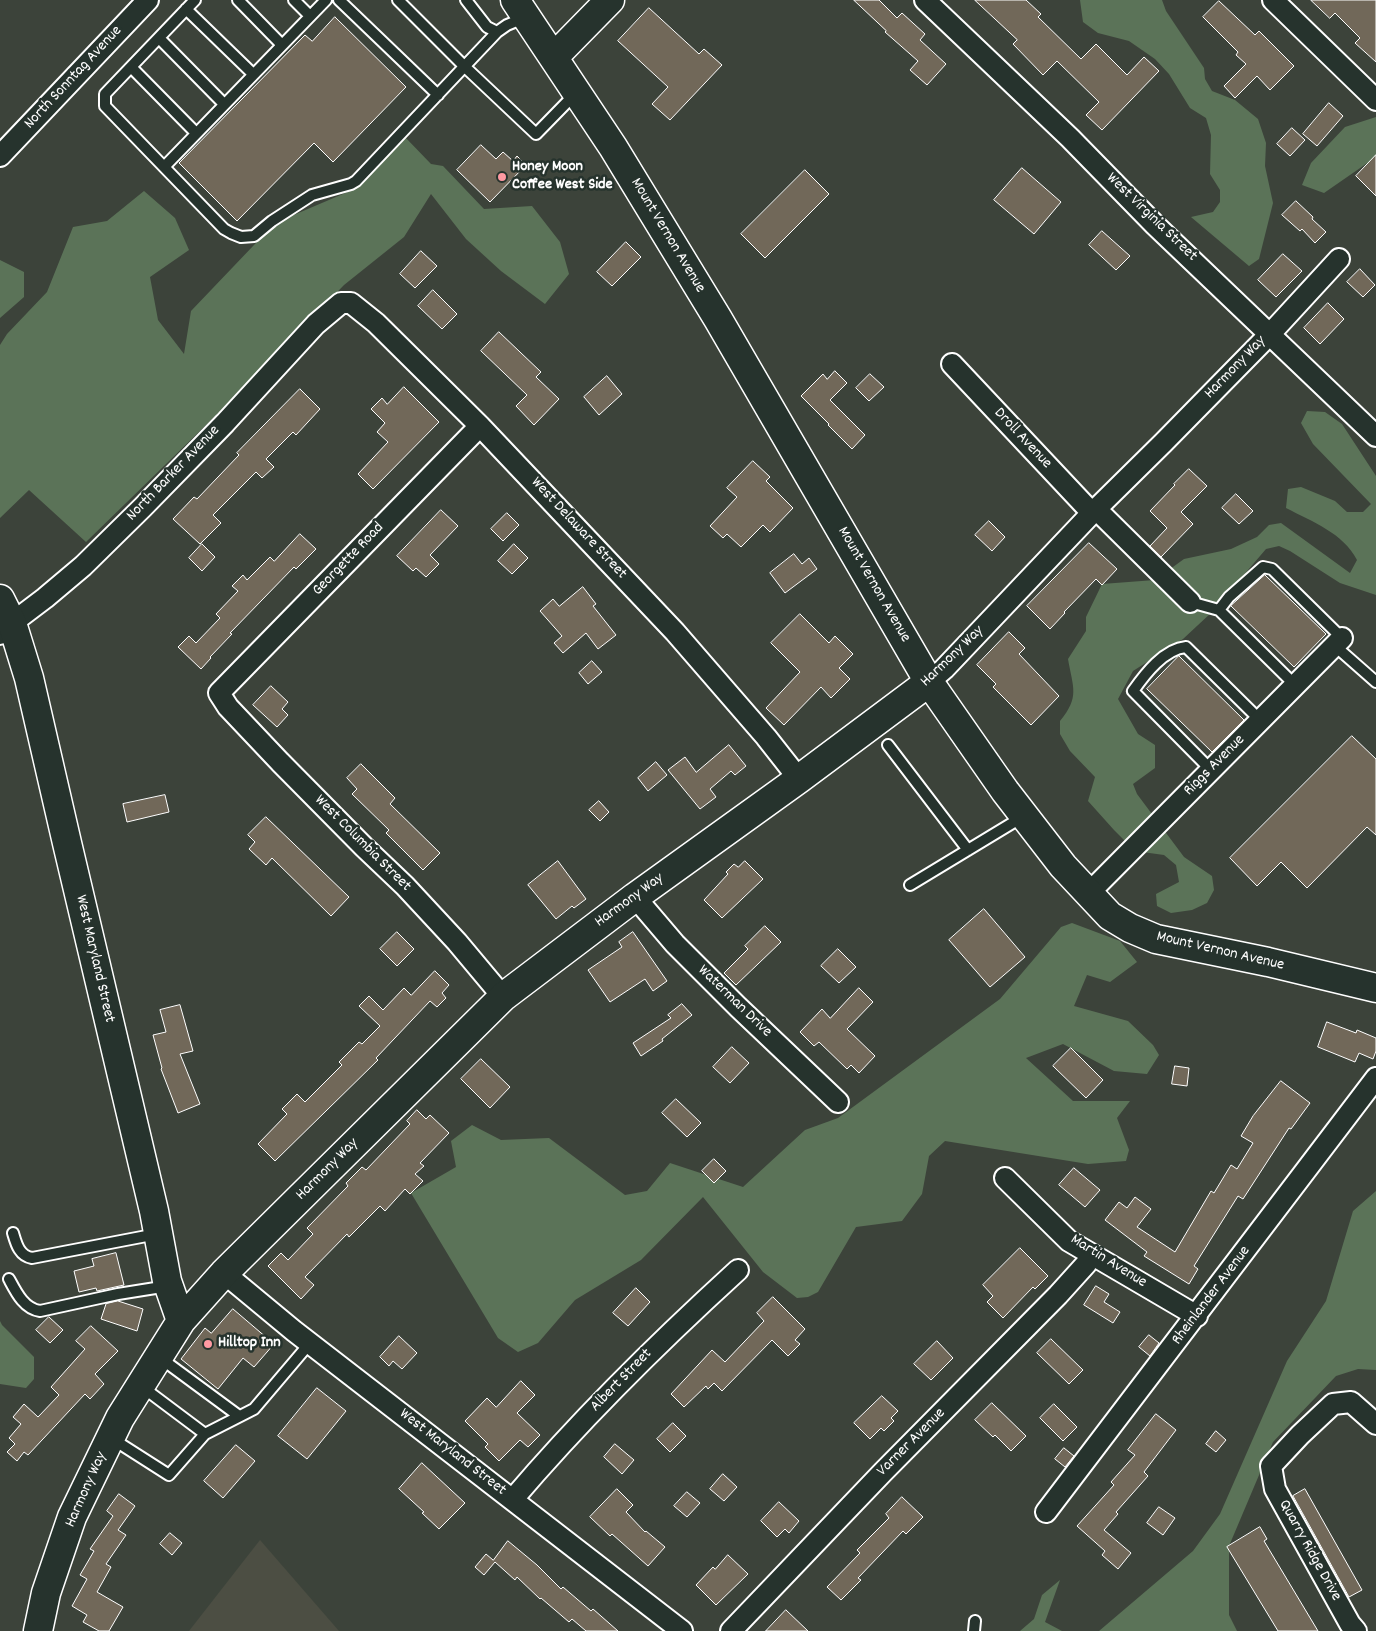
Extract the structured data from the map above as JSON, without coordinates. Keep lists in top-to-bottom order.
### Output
{
  "streets": {
    "street": [
      "North Sonntag Avenue",
      "West Virginia Street",
      "Mount Vernon Avenue",
      "Harmony Way",
      "Droll Avenue",
      "North Barker Avenue",
      "West Delaware Street",
      "Georgette Road",
      "Riggs Avenue",
      "West Columbia Street",
      "West Maryland Street",
      "Waterman Drive",
      "Martin Avenue",
      "Rheinlander Avenue",
      "Albert Street",
      "Varner Avenue",
      "Quarry Ridge Drive"
    ]
  },
  "crossings": [
    ["West Virginia Street", "Harmony Way"],
    ["Mount Vernon Avenue", "Harmony Way"],
    ["Mount Vernon Avenue", "Riggs Avenue"],
    ["Harmony Way", "Droll Avenue"],
    ["Harmony Way", "West Delaware Street"],
    ["Harmony Way", "West Columbia Street"],
    ["Harmony Way", "West Maryland Street"],
    ["Harmony Way", "Waterman Drive"],
    ["North Barker Avenue", "West Delaware Street"],
    ["North Barker Avenue", "West Maryland Street"],
    ["West Delaware Street", "Georgette Road"],
    ["Georgette Road", "West Columbia Street"],
    ["West Maryland Street", "Albert Street"],
    ["Martin Avenue", "Rheinlander Avenue"],
    ["Martin Avenue", "Varner Avenue"]
  ],
  "places": ["Honey Moon Coffee West Side", "Hilltop Inn"]
}
